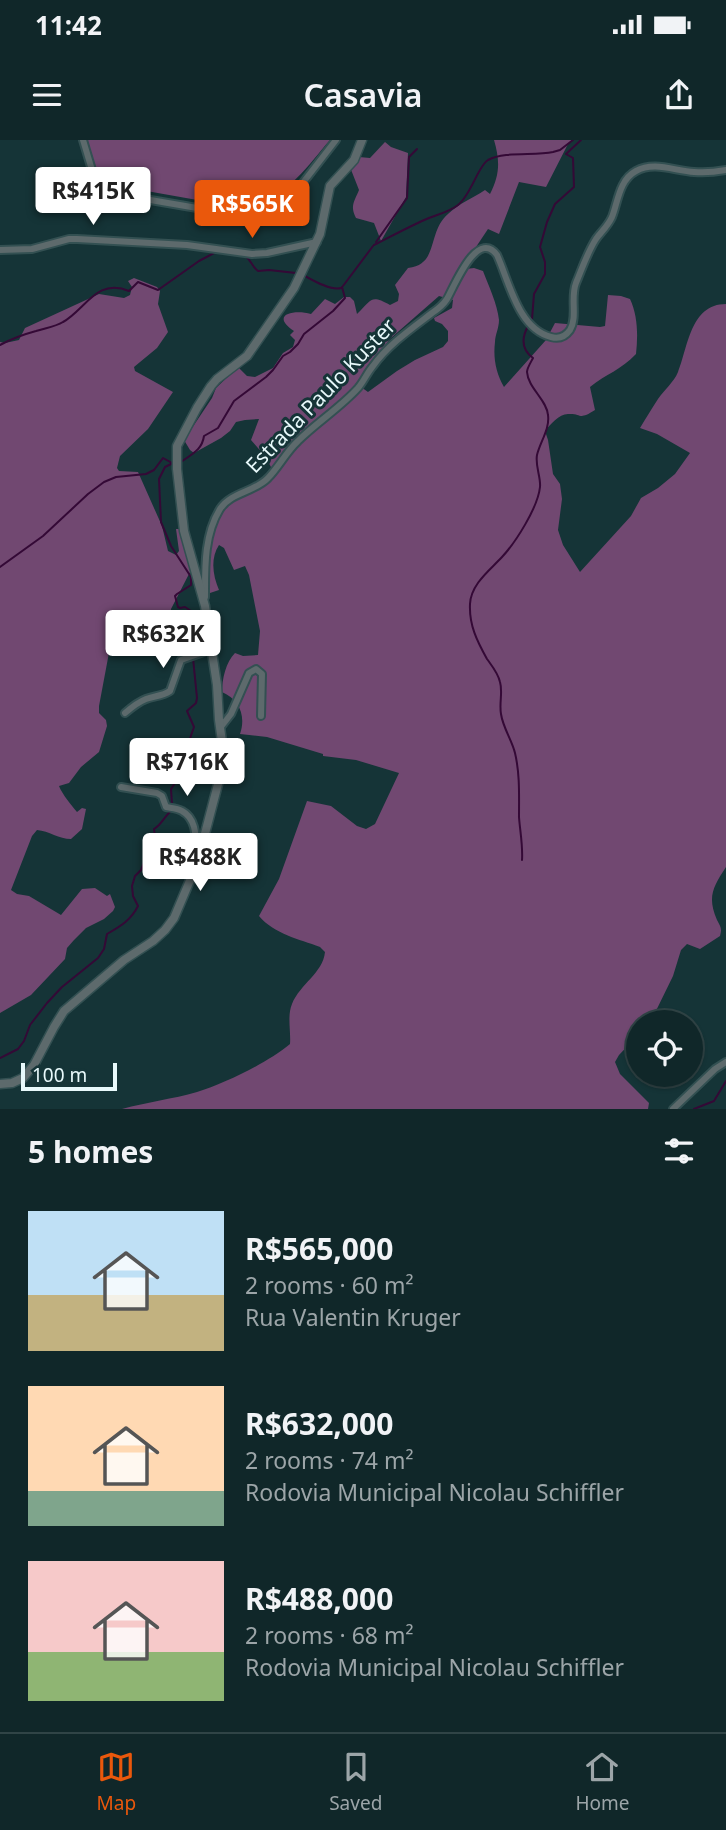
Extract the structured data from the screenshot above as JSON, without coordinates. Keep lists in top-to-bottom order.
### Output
{
  "streets": {
    "street": ["Estrada Paulo Kuster"]
  },
  "scale_bar": "100 m",
  "page": {
    "status": "11:42",
    "header": "Casavia",
    "price": [
      "R$415K",
      "R$565K",
      "R$632K",
      "R$716K",
      "R$488K"
    ],
    "scale": "100 m",
    "heading": "5 homes",
    "list": [
      {
        "name": "R$565,000",
        "note": "2 rooms · 60 m² · Rua Valentin Kruger"
      },
      {
        "name": "R$632,000",
        "note": "2 rooms · 74 m² · Rodovia Municipal Nicolau Schiffler"
      },
      {
        "name": "R$488,000",
        "note": "2 rooms · 68 m² · Rodovia Municipal Nicolau Schiffler"
      }
    ],
    "tabs": ["Map", "Saved", "Home"]
  }
}
